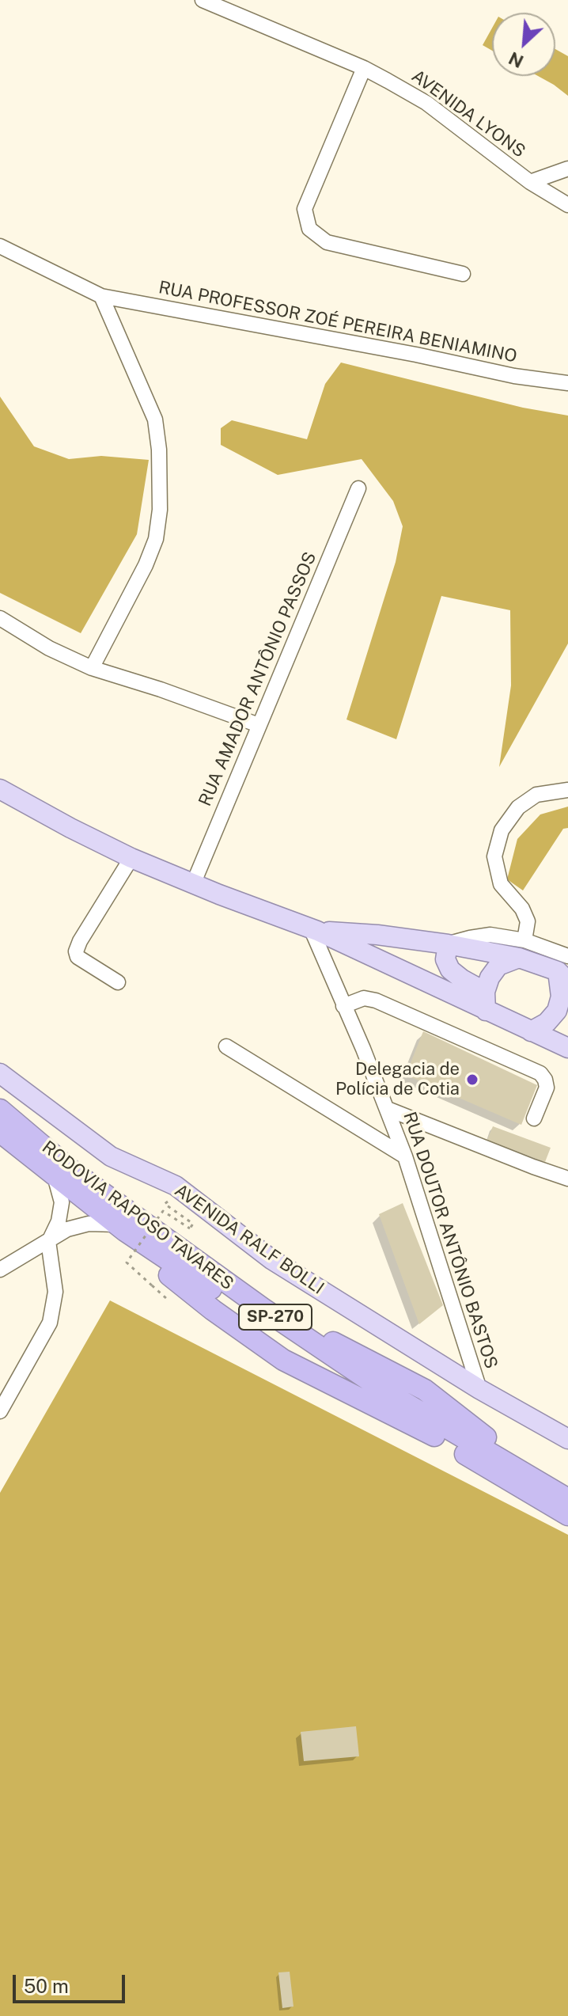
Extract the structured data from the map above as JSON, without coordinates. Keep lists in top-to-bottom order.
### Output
{
  "streets": {
    "highway": ["RODOVIA RAPOSO TAVARES", "SP-270"],
    "main road": ["AVENIDA RALF BOLLI"],
    "street": [
      "AVENIDA LYONS",
      "RUA PROFESSOR ZOÉ PEREIRA BENIAMINO",
      "RUA AMADOR ANTÔNIO PASSOS",
      "RUA DOUTOR ANTÔNIO BASTOS"
    ]
  },
  "crossings": [
    ["AVENIDA RALF BOLLI", "RUA DOUTOR ANTÔNIO BASTOS"]
  ],
  "places": ["Delegacia de Polícia de Cotia"],
  "scale_bar": "50 m",
  "north": "bottom left"
}
